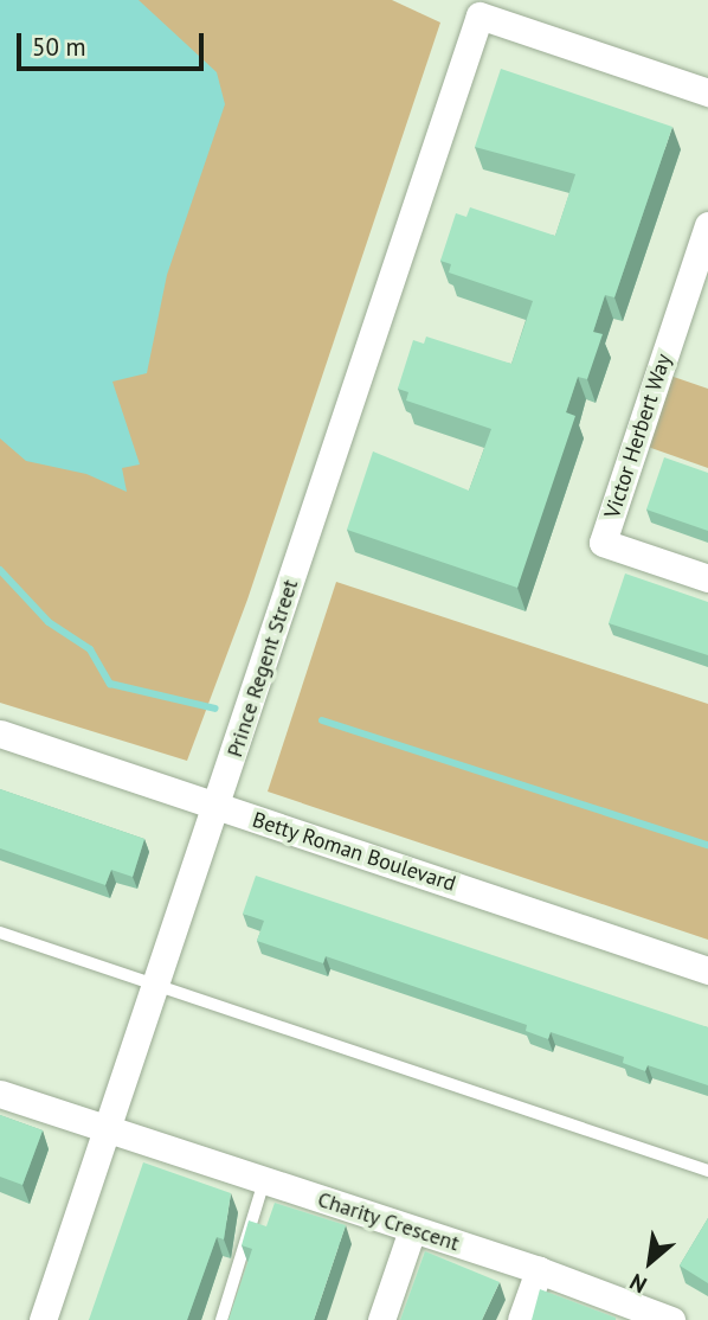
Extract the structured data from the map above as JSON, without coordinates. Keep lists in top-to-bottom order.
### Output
{
  "streets": {
    "street": [
      "Victor Herbert Way",
      "Prince Regent Street",
      "Betty Roman Boulevard",
      "Charity Crescent"
    ]
  },
  "crossings": [
    ["Prince Regent Street", "Betty Roman Boulevard"],
    ["Prince Regent Street", "Charity Crescent"]
  ],
  "scale_bar": "50 m",
  "north": "bottom left"
}
